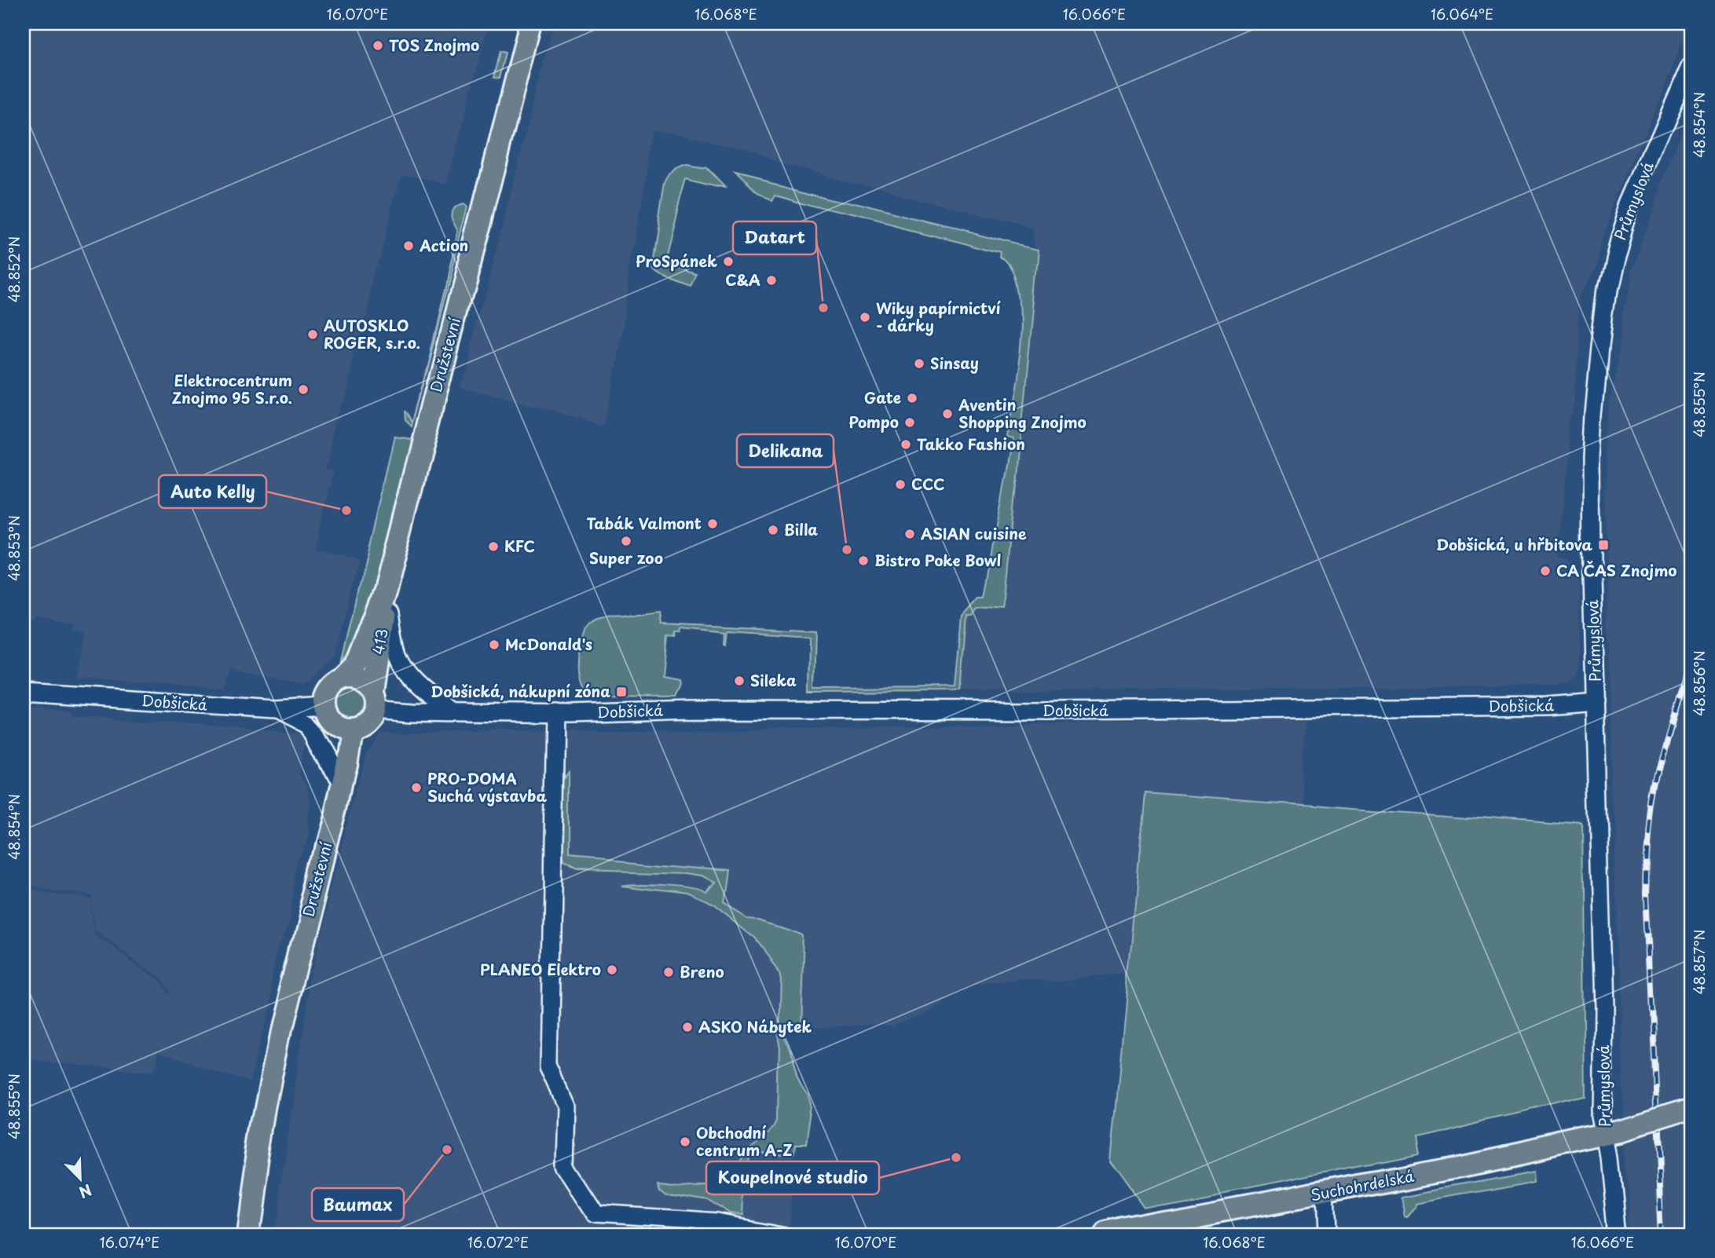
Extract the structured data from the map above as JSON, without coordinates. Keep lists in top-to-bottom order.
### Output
{
  "streets": {
    "main road": ["Družstevní", "413", "Suchohrdelská"],
    "street": ["Průmyslová", "Dobšická"]
  },
  "crossings": [
    ["Průmyslová", "Dobšická"],
    ["Průmyslová", "Suchohrdelská"],
    ["Družstevní", "413"],
    ["Družstevní", "Dobšická"],
    ["413", "Dobšická"]
  ],
  "places": {
    "other": [
      "TOS Znojmo",
      "Action",
      "ProSpánek",
      "C&A",
      "Datart",
      "Wiky papírnictví - dárky",
      "AUTOSKLO ROGER, s.r.o.",
      "Sinsay",
      "Elektrocentrum Znojmo 95 S.r.o.",
      "Gate",
      "Aventin Shopping Znojmo",
      "Pompo",
      "Takko Fashion",
      "CCC",
      "Auto Kelly",
      "Tabák Valmont",
      "Billa",
      "ASIAN cuisine",
      "Super zoo",
      "KFC",
      "Delikana",
      "Bistro Poke Bowl",
      "CA ČAS Znojmo",
      "McDonald's",
      "Sileka",
      "PRO-DOMA Suchá výstavba",
      "PLANEO Elektro",
      "Breno",
      "ASKO Nábytek",
      "Obchodní centrum A-Z",
      "Baumax",
      "Koupelnové studio"
    ],
    "transit": ["Dobšická, u hřbitova", "Dobšická, nákupní zóna"]
  },
  "north": "bottom right",
  "coordinates": [
    "16.070°E",
    "16.068°E",
    "16.066°E",
    "16.064°E",
    "48.854°N",
    "48.852°N",
    "48.855°N",
    "48.853°N",
    "48.856°N",
    "48.857°N",
    "16.074°E",
    "16.072°E"
  ]
}
